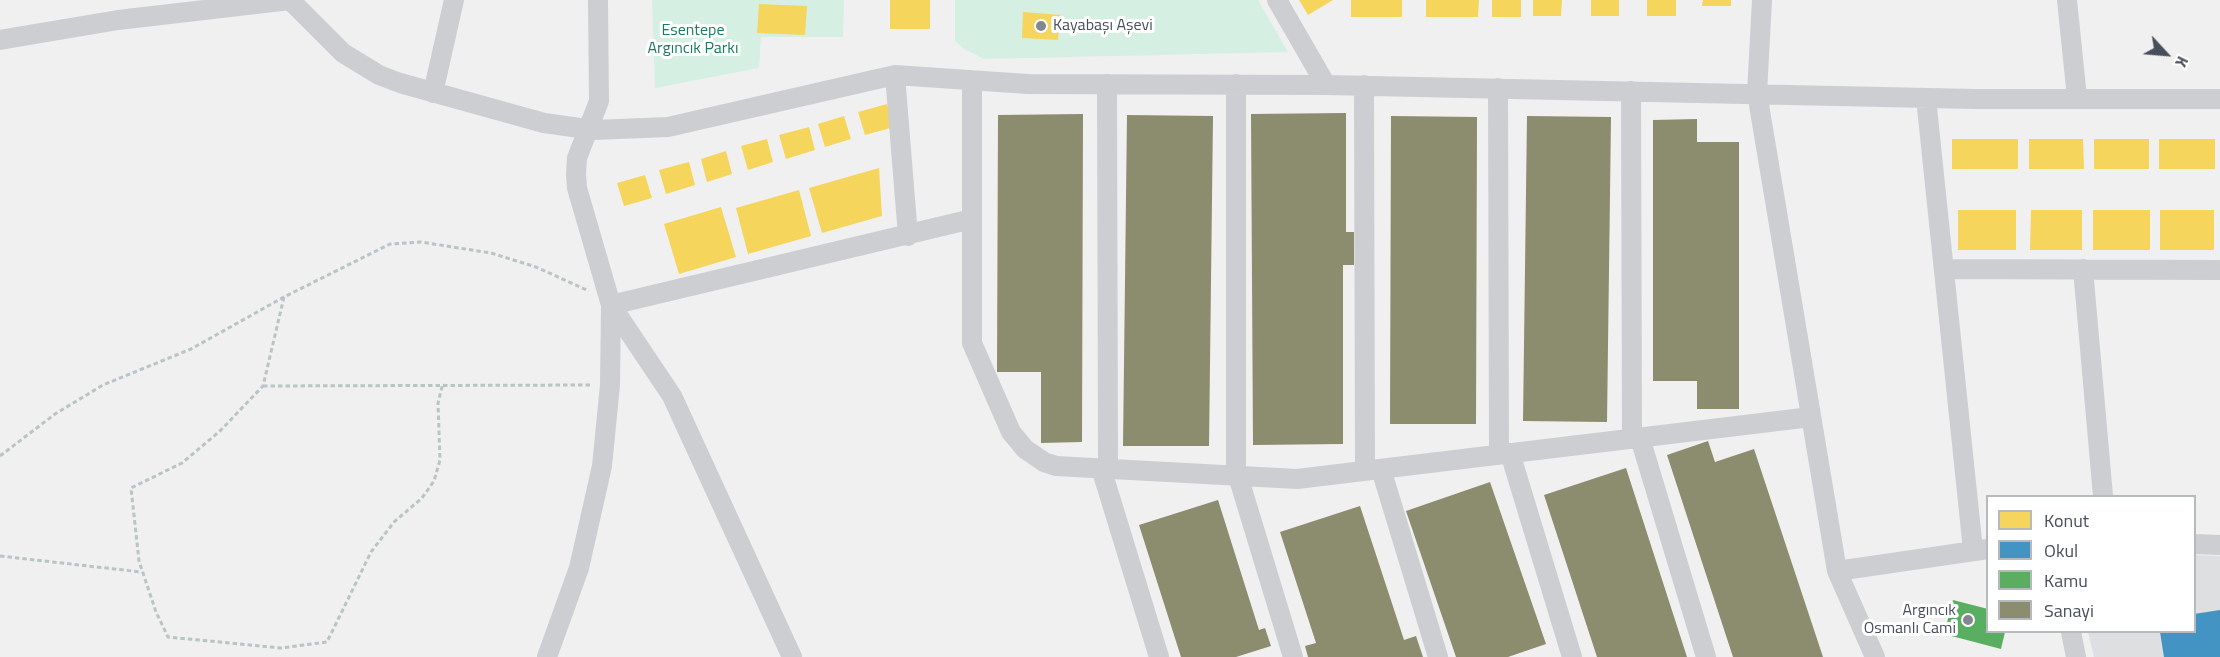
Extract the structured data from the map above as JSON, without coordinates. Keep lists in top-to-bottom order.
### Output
{
  "parks": ["Esentepe Argıncık Parkı"],
  "places": ["Kayabaşı Aşevi", "Argıncık Osmanlı Cami"],
  "legend": [
    "Konut",
    "Okul",
    "Kamu",
    "Sanayi"
  ],
  "north": "bottom right"
}
